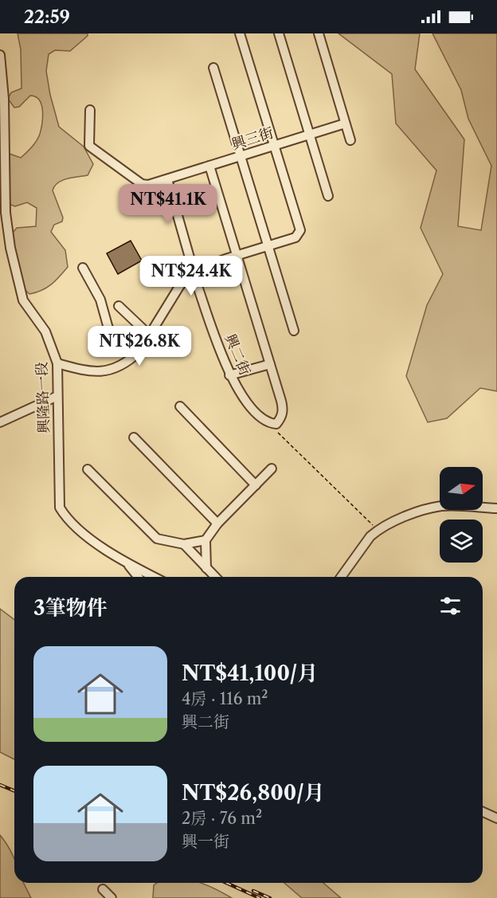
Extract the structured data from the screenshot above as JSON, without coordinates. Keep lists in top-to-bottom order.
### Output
{
  "streets": {
    "street": ["興三街", "興二街", "興隆路一段"]
  },
  "north": "right",
  "page": {
    "status": "22:59",
    "price": ["NT$41.1K", "NT$24.4K", "NT$26.8K"],
    "heading": "3筆物件",
    "list": [
      {
        "name": "NT$41,100/月",
        "note": "4房 · 116 m² · 興二街"
      },
      {
        "name": "NT$26,800/月",
        "note": "2房 · 76 m² · 興一街"
      }
    ]
  }
}
